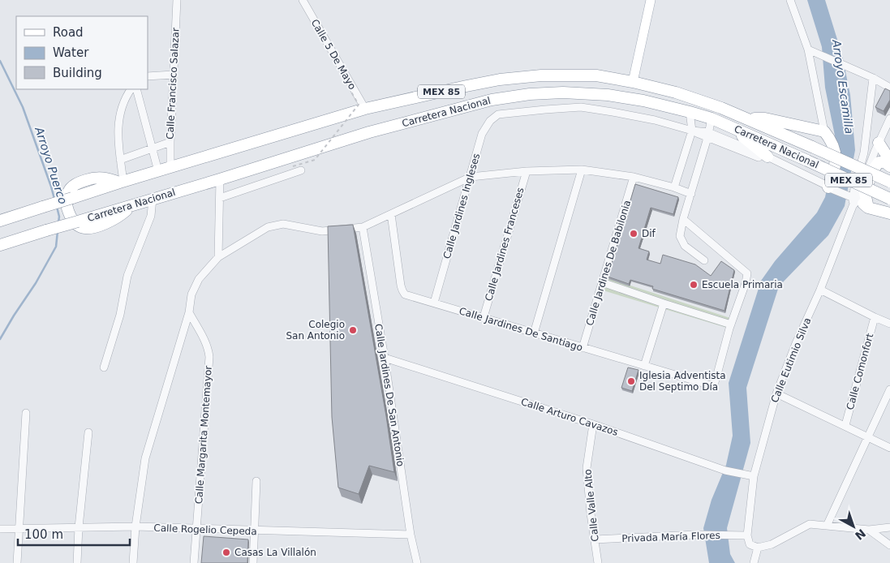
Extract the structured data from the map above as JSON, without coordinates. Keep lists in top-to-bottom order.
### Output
{
  "streets": {
    "highway": ["MEX 85", "Carretera Nacional"],
    "street": [
      "Calle 5 De Mayo",
      "Calle Francisco Salazar",
      "Calle Jardines Ingleses",
      "Calle Jardines Franceses",
      "Calle Jardines De Babilonia",
      "Calle Jardines De Santiago",
      "Calle Eutimio Silva",
      "Calle Comonfort",
      "Calle Jardines De San Antonio",
      "Calle Arturo Cavazos",
      "Calle Margarita Montemayor",
      "Calle Valle Alto",
      "Calle Rogelio Cepeda",
      "Privada María Flores"
    ]
  },
  "crossings": [
    ["Calle 5 De Mayo", "Carretera Nacional"],
    ["Calle Francisco Salazar", "Carretera Nacional"],
    ["MEX 85", "Carretera Nacional"],
    ["MEX 85", "Calle Eutimio Silva"],
    ["Calle Jardines Ingleses", "Calle Jardines De Santiago"],
    ["Calle Jardines Franceses", "Calle Jardines De Santiago"],
    ["Calle Jardines De Babilonia", "Calle Jardines De Santiago"],
    ["Calle Eutimio Silva", "Calle Arturo Cavazos"],
    ["Calle Eutimio Silva", "Privada María Flores"],
    ["Calle Jardines De San Antonio", "Calle Arturo Cavazos"],
    ["Calle Jardines De San Antonio", "Calle Rogelio Cepeda"],
    ["Calle Arturo Cavazos", "Calle Valle Alto"],
    ["Calle Margarita Montemayor", "Calle Rogelio Cepeda"],
    ["Calle Valle Alto", "Privada María Flores"]
  ],
  "water": ["Arroyo Escamilla", "Arroyo Puerco"],
  "places": [
    "Dif",
    "Escuela Primaria",
    "Colegio San Antonio",
    "Iglesia Adventista Del Septimo Día",
    "Casas La Villalón"
  ],
  "legend": ["Road", "Water", "Building"],
  "scale_bar": "100 m",
  "north": "bottom right"
}
